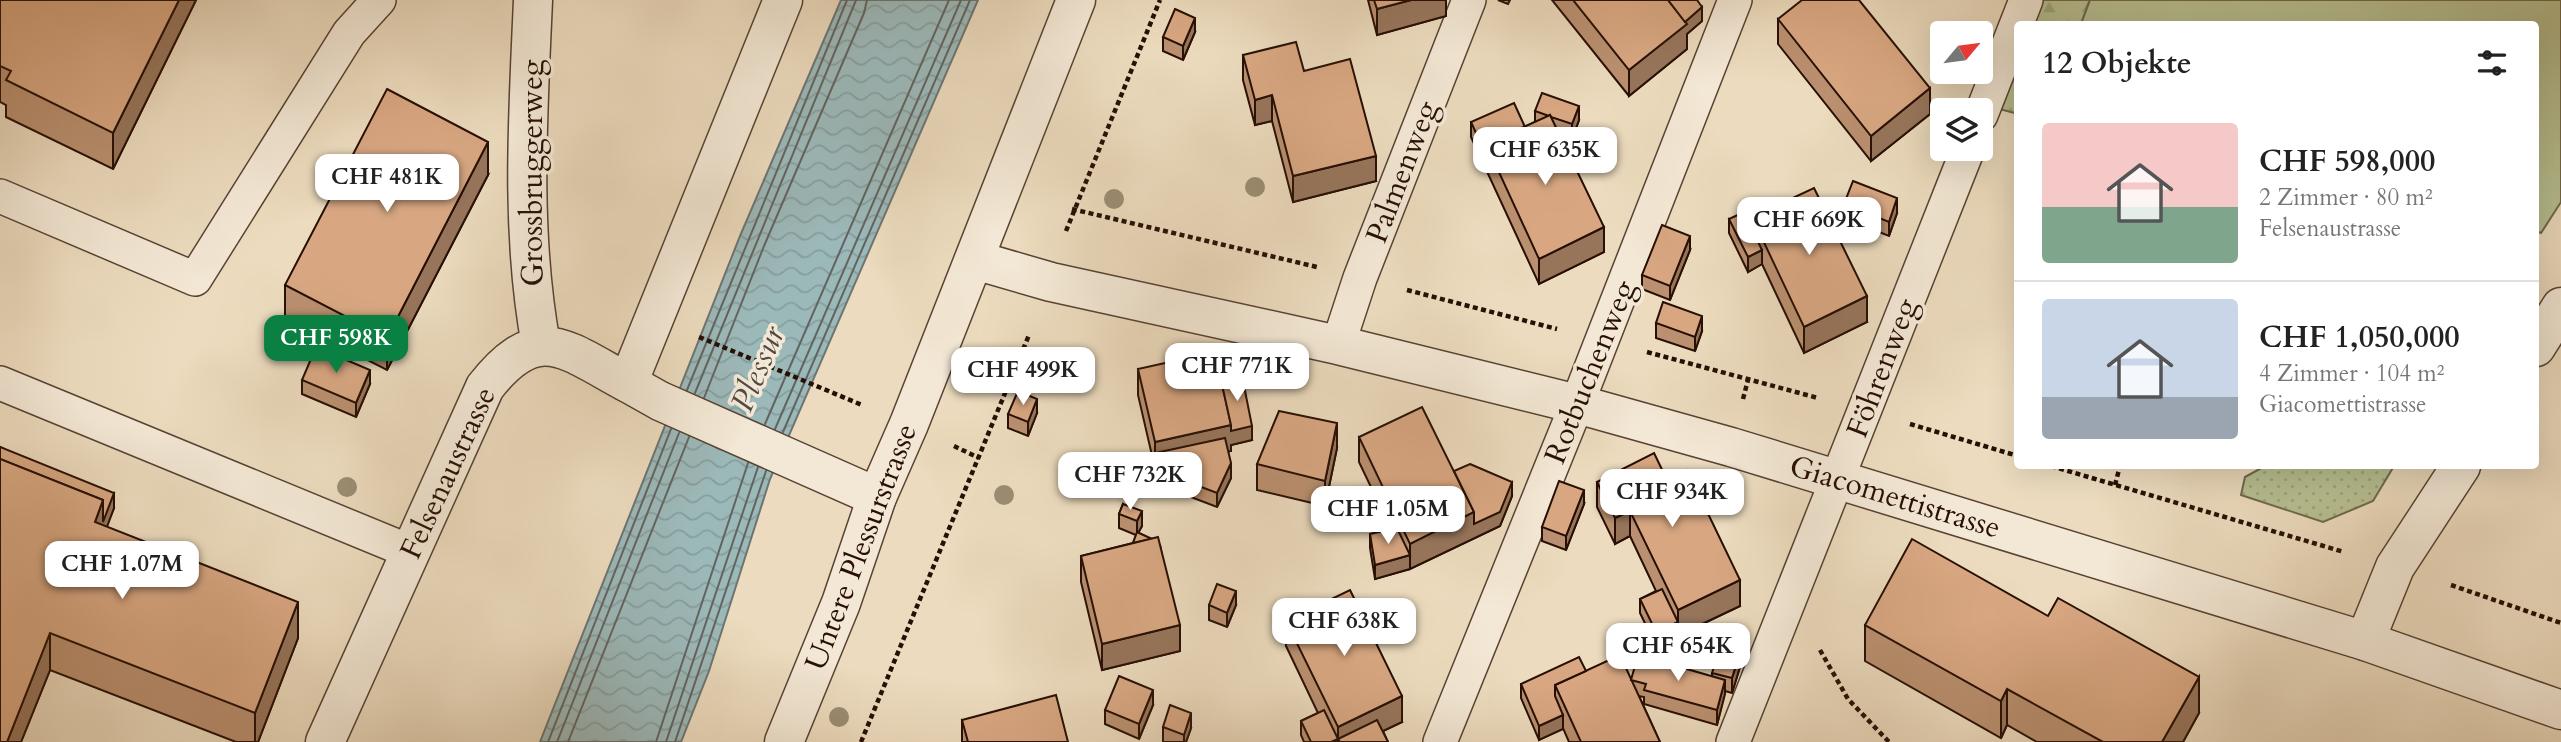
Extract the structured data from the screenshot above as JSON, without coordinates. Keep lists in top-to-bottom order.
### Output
{
  "streets": {
    "street": [
      "Grossbruggerweg",
      "Felsenaustrasse",
      "Giacomettistrasse",
      "Untere Plessurstrasse"
    ],
    "lane": ["Palmenweg", "Föhrenweg", "Rotbuchenweg"]
  },
  "crossings": [
    ["Palmenweg", "Giacomettistrasse"],
    ["Grossbruggerweg", "Felsenaustrasse"],
    ["Föhrenweg", "Giacomettistrasse"],
    ["Rotbuchenweg", "Giacomettistrasse"],
    ["Giacomettistrasse", "Untere Plessurstrasse"]
  ],
  "water": ["Plessur"],
  "north": "top right",
  "page": {
    "heading": "12 Objekte",
    "list": [
      {
        "name": "CHF 598,000",
        "note": "2 Zimmer · 80 m² · Felsenaustrasse"
      },
      {
        "name": "CHF 1,050,000",
        "note": "4 Zimmer · 104 m² · Giacomettistrasse"
      }
    ],
    "price": [
      "CHF 635K",
      "CHF 481K",
      "CHF 669K",
      "CHF 598K",
      "CHF 771K",
      "CHF 499K",
      "CHF 732K",
      "CHF 934K",
      "CHF 1.05M",
      "CHF 1.07M",
      "CHF 638K",
      "CHF 654K"
    ]
  }
}
